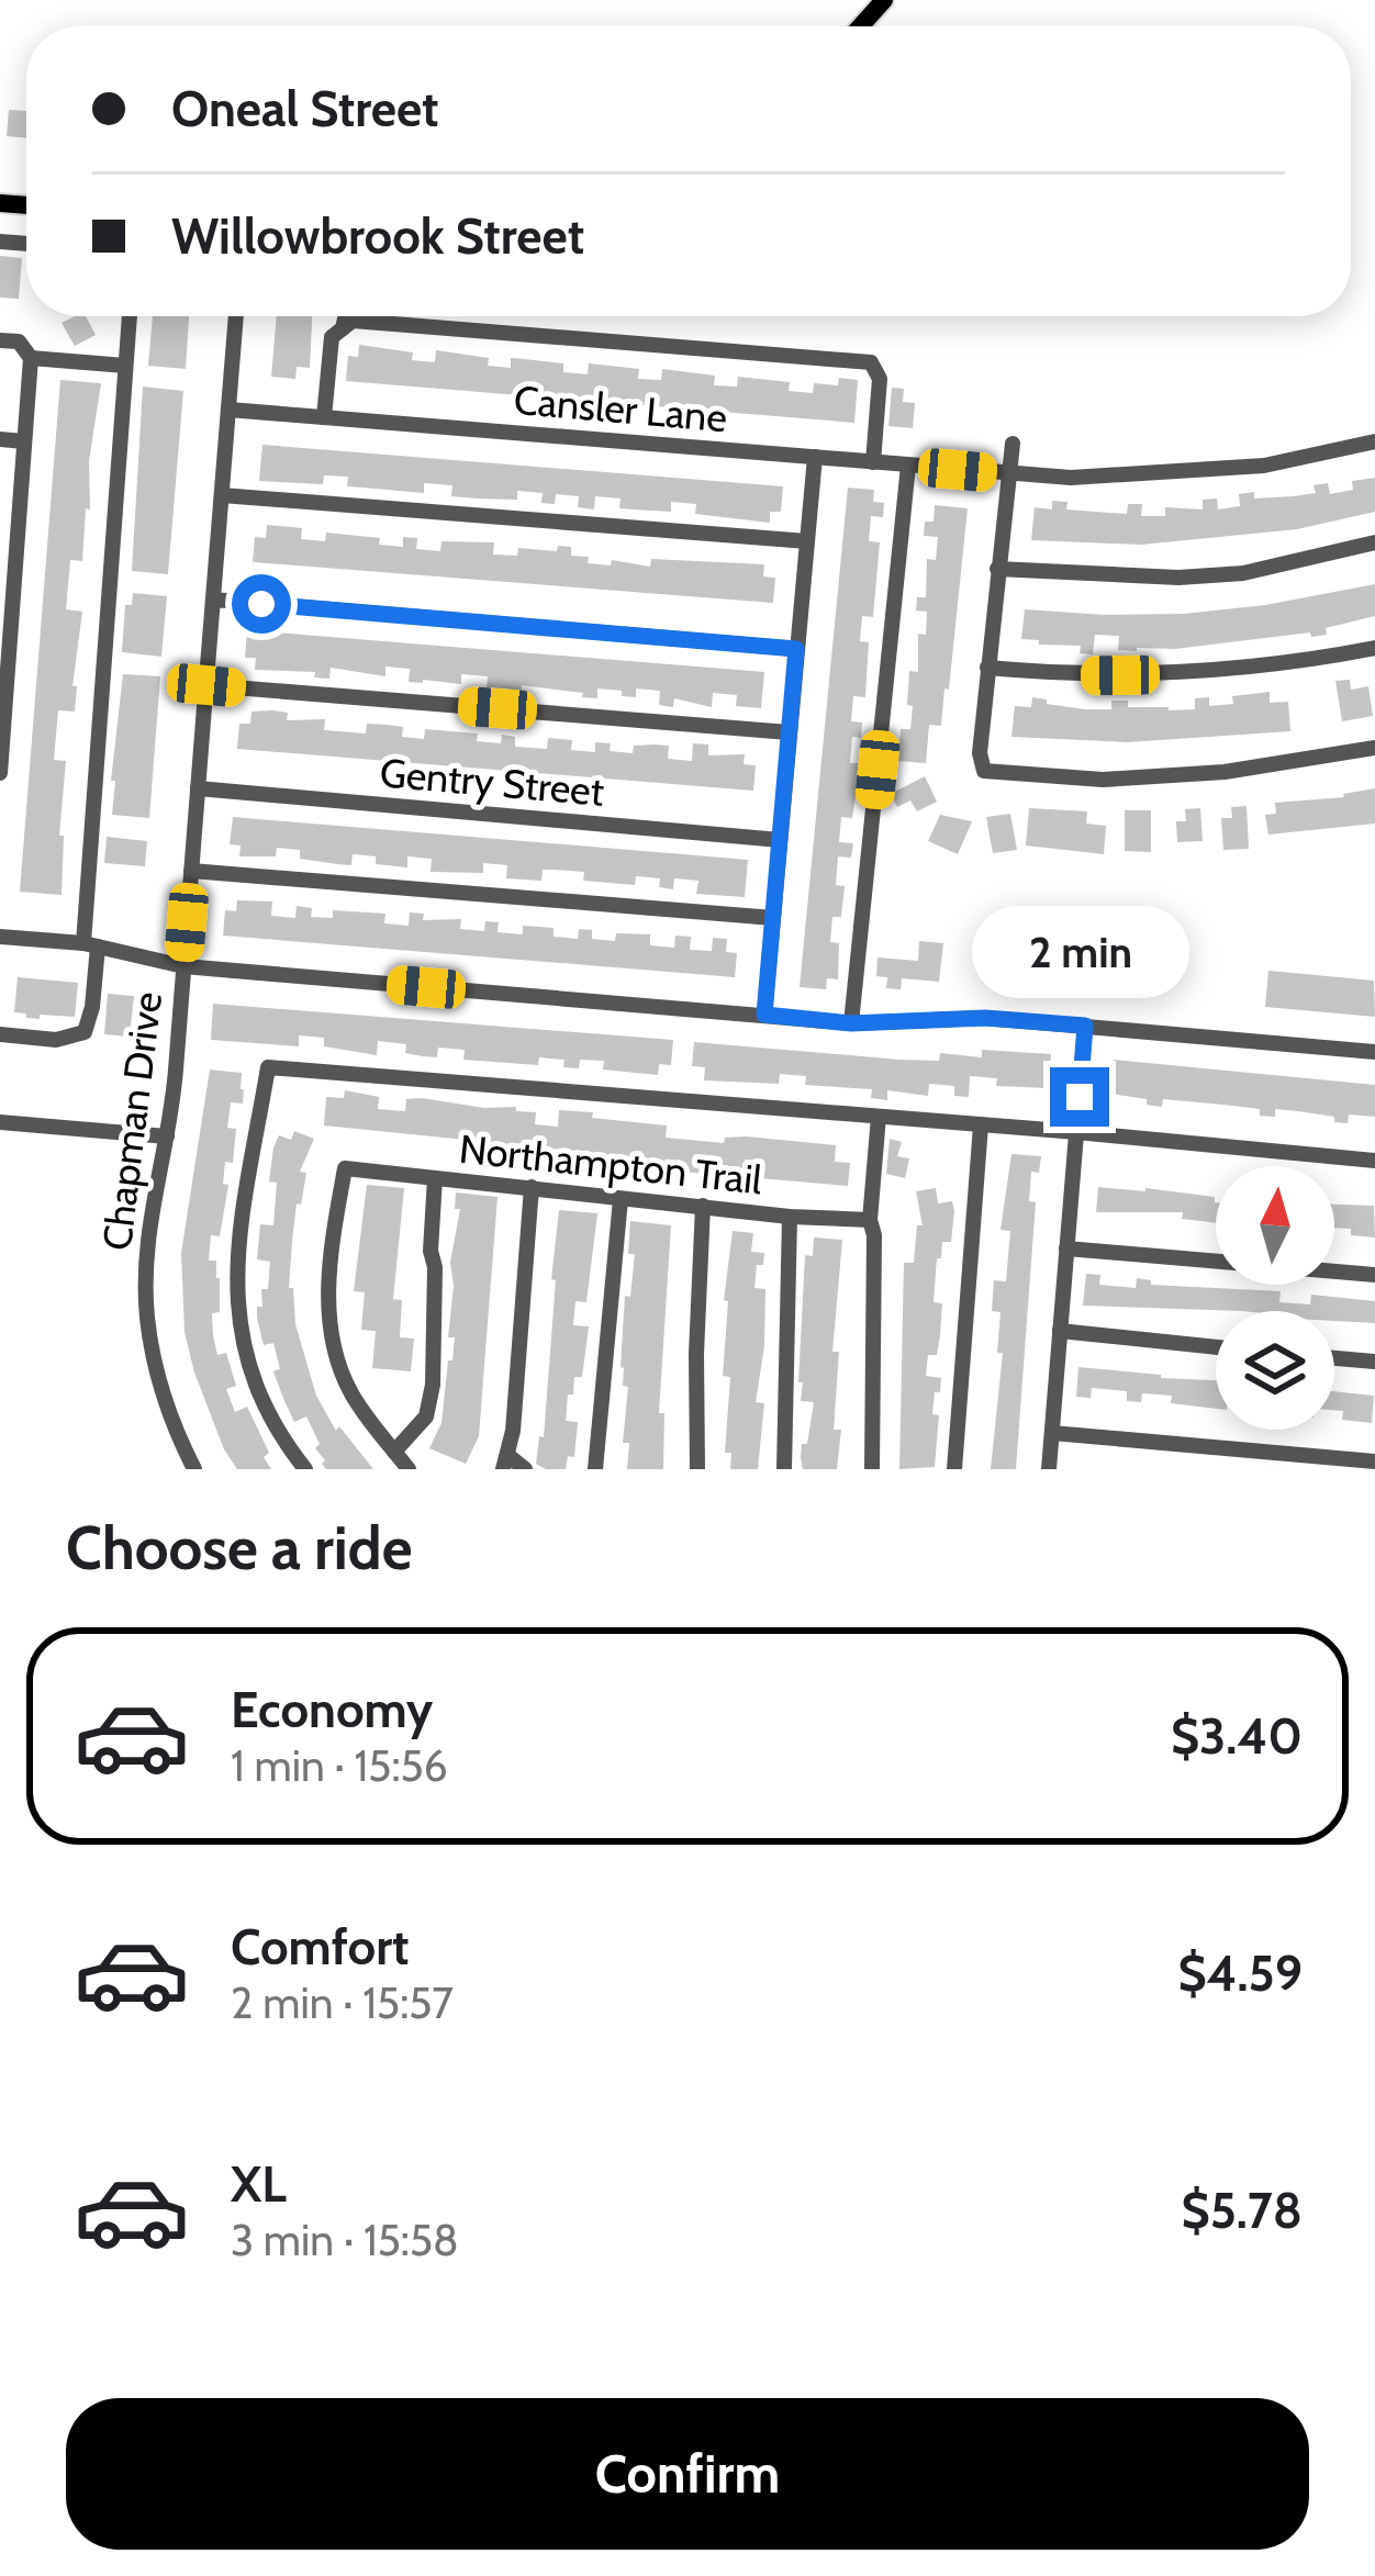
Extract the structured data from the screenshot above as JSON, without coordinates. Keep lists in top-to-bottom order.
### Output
{
  "streets": {
    "street": [
      "Cansler Lane",
      "Gentry Street",
      "Chapman Drive",
      "Northampton Trail"
    ]
  },
  "crossings": [
    ["Cansler Lane", "Chapman Drive"],
    ["Gentry Street", "Chapman Drive"]
  ],
  "north": "top",
  "page": {
    "banner": ["Oneal Street", "Willowbrook Street"],
    "bubble": "2 min",
    "heading": "Choose a ride",
    "list": [
      {
        "name": "Economy",
        "note": "1 min · 15:56",
        "value": "$3.40"
      },
      {
        "name": "Comfort",
        "note": "2 min · 15:57",
        "value": "$4.59"
      },
      {
        "name": "XL",
        "note": "3 min · 15:58",
        "value": "$5.78"
      }
    ],
    "buttons": "Confirm"
  }
}
